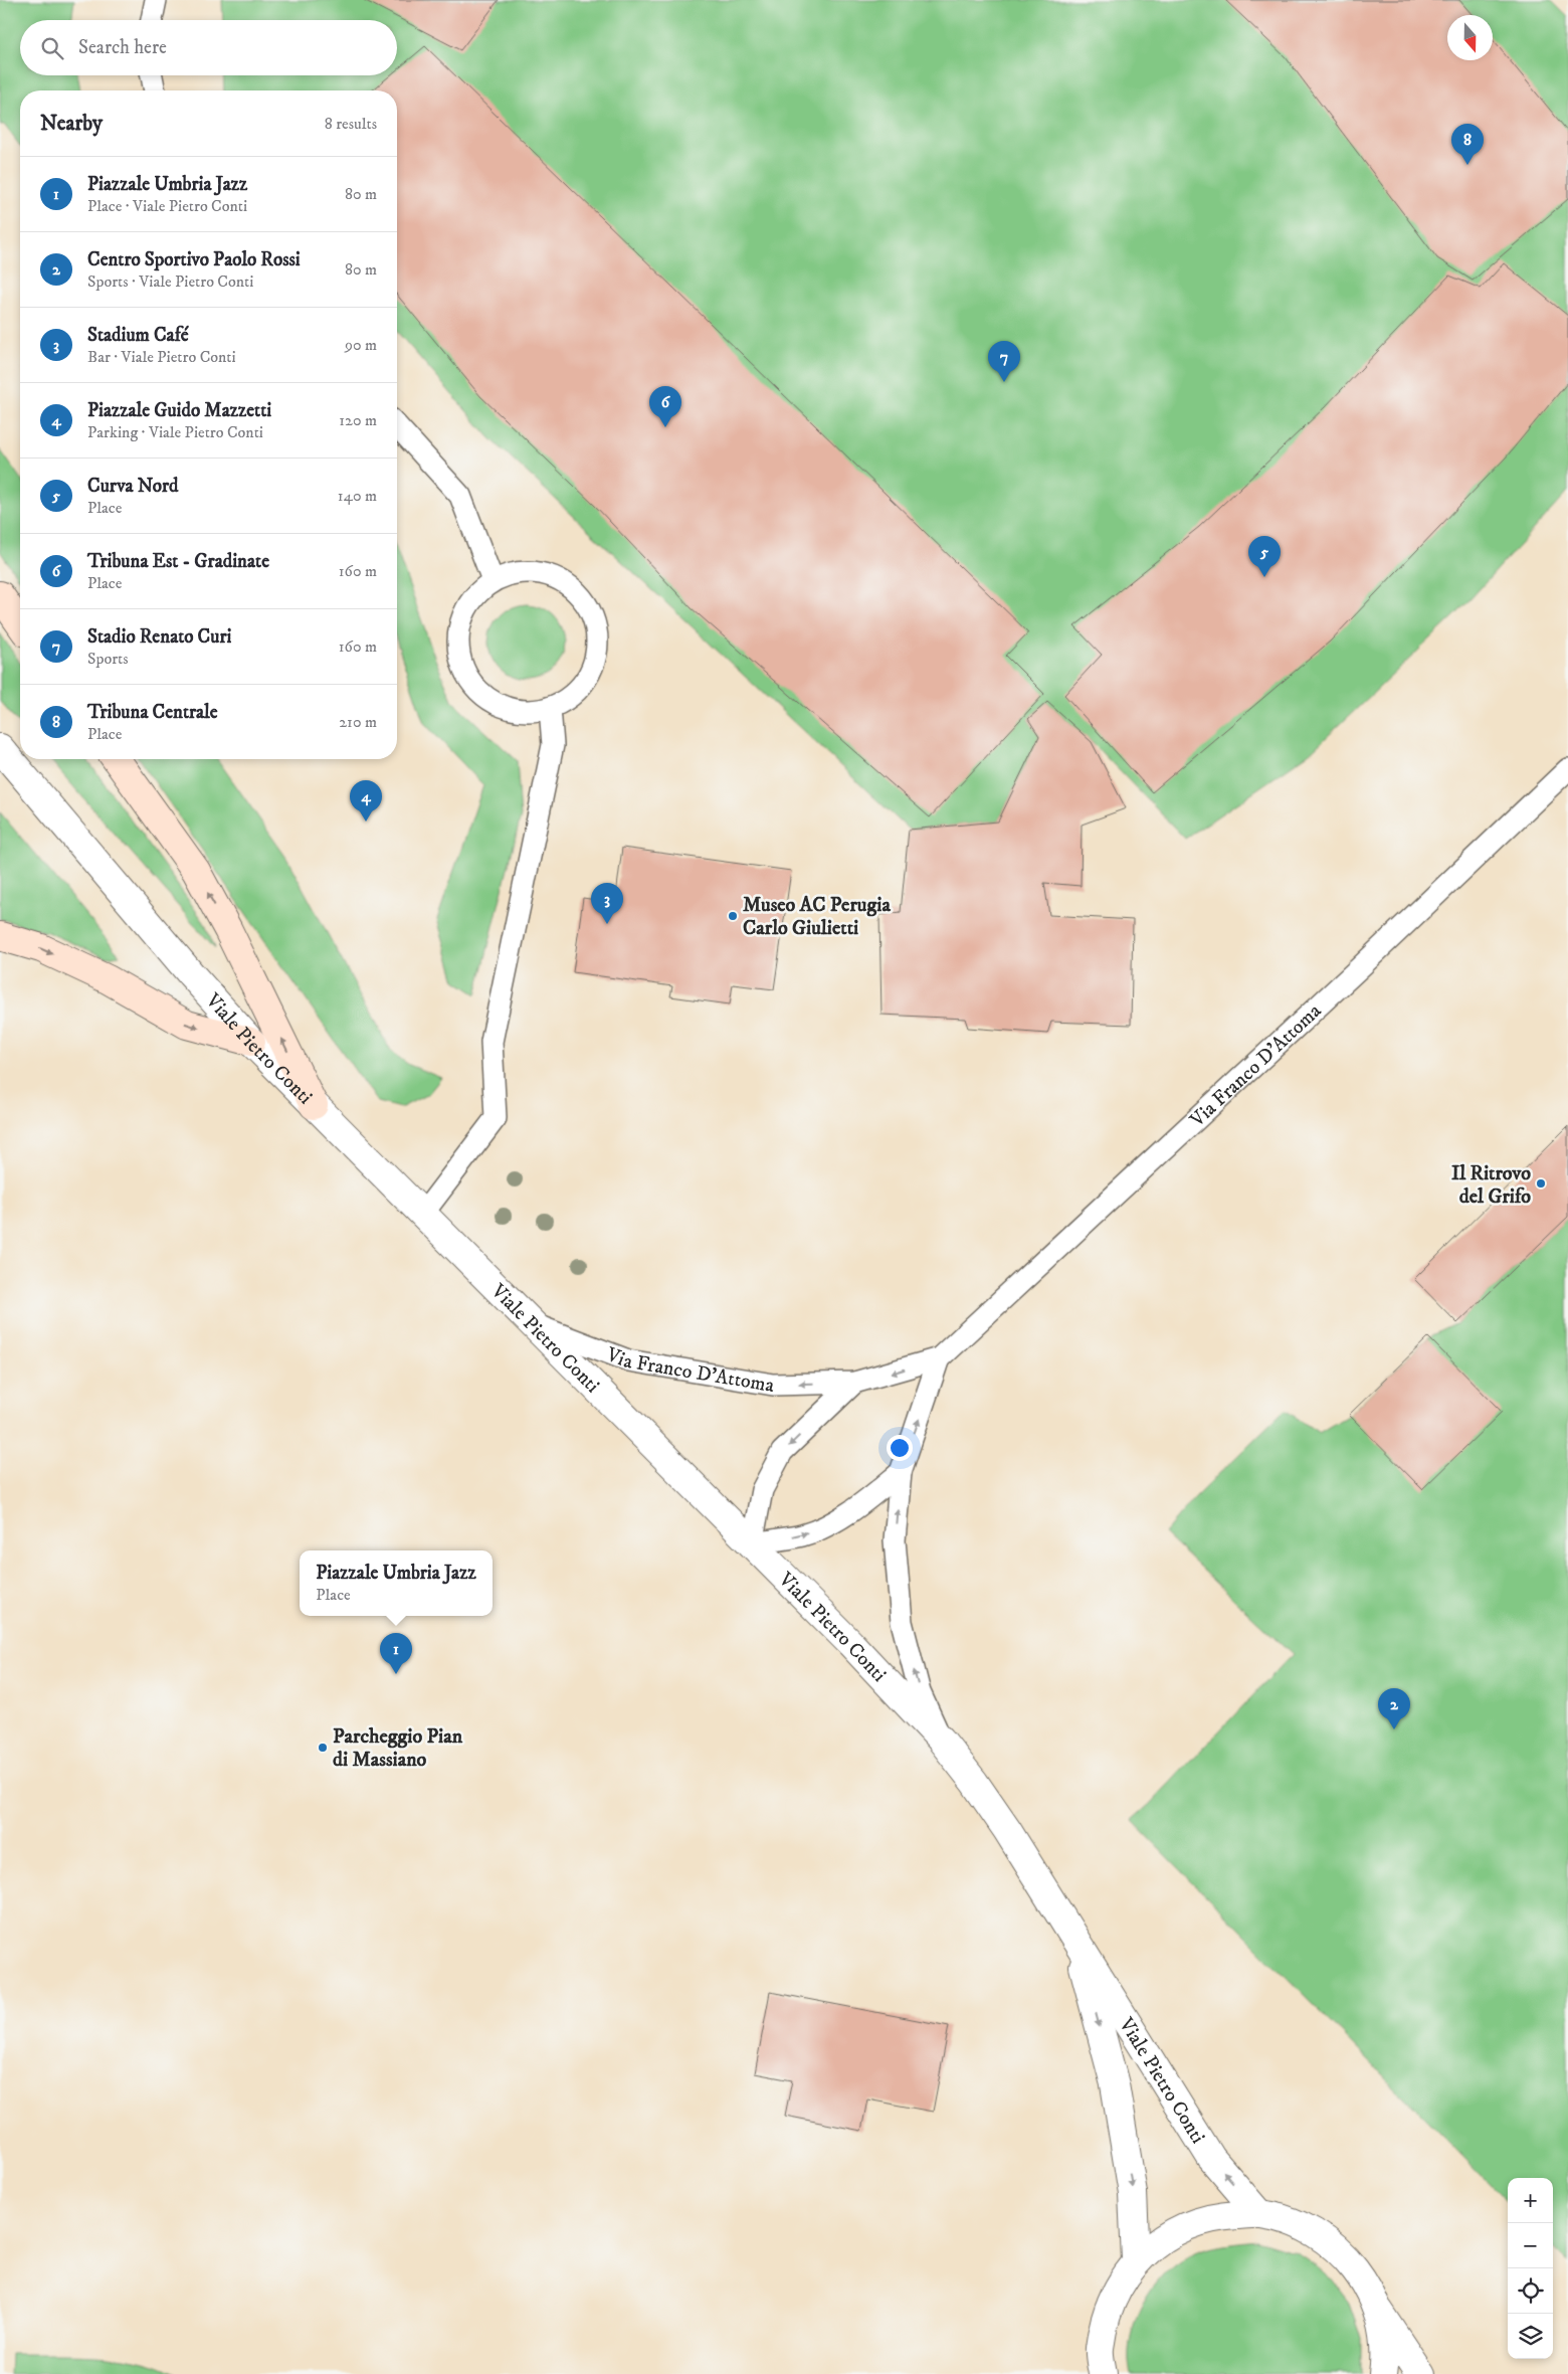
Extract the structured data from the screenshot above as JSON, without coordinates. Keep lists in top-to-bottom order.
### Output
{
  "streets": {
    "street": ["Viale Pietro Conti"],
    "lane": ["Via Franco D'Attoma"]
  },
  "crossings": [
    ["Viale Pietro Conti", "Via Franco D'Attoma"]
  ],
  "places": ["Museo AC Perugia Carlo Giulietti", "Il Ritrovo del Grifo", "Parcheggio Pian di Massiano"],
  "north": "bottom",
  "page": {
    "search": "Search here",
    "heading": ["Nearby", "8 results"],
    "pins": [
      "8",
      "7",
      "6",
      "5",
      "4",
      "3",
      "1",
      "2"
    ],
    "list": [
      {
        "mark": "1",
        "name": "Piazzale Umbria Jazz",
        "note": "Place · Viale Pietro Conti",
        "value": "80 m"
      },
      {
        "mark": "2",
        "name": "Centro Sportivo Paolo Rossi",
        "note": "Sports · Viale Pietro Conti",
        "value": "80 m"
      },
      {
        "mark": "3",
        "name": "Stadium Café",
        "note": "Bar · Viale Pietro Conti",
        "value": "90 m"
      },
      {
        "mark": "4",
        "name": "Piazzale Guido Mazzetti",
        "note": "Parking · Viale Pietro Conti",
        "value": "120 m"
      },
      {
        "mark": "5",
        "name": "Curva Nord",
        "note": "Place",
        "value": "140 m"
      },
      {
        "mark": "6",
        "name": "Tribuna Est - Gradinate",
        "note": "Place",
        "value": "160 m"
      },
      {
        "mark": "7",
        "name": "Stadio Renato Curi",
        "note": "Sports",
        "value": "160 m"
      },
      {
        "mark": "8",
        "name": "Tribuna Centrale",
        "note": "Place",
        "value": "210 m"
      }
    ],
    "popup": ["Piazzale Umbria Jazz", "Place"],
    "map_buttons": ["+", "−"]
  }
}
